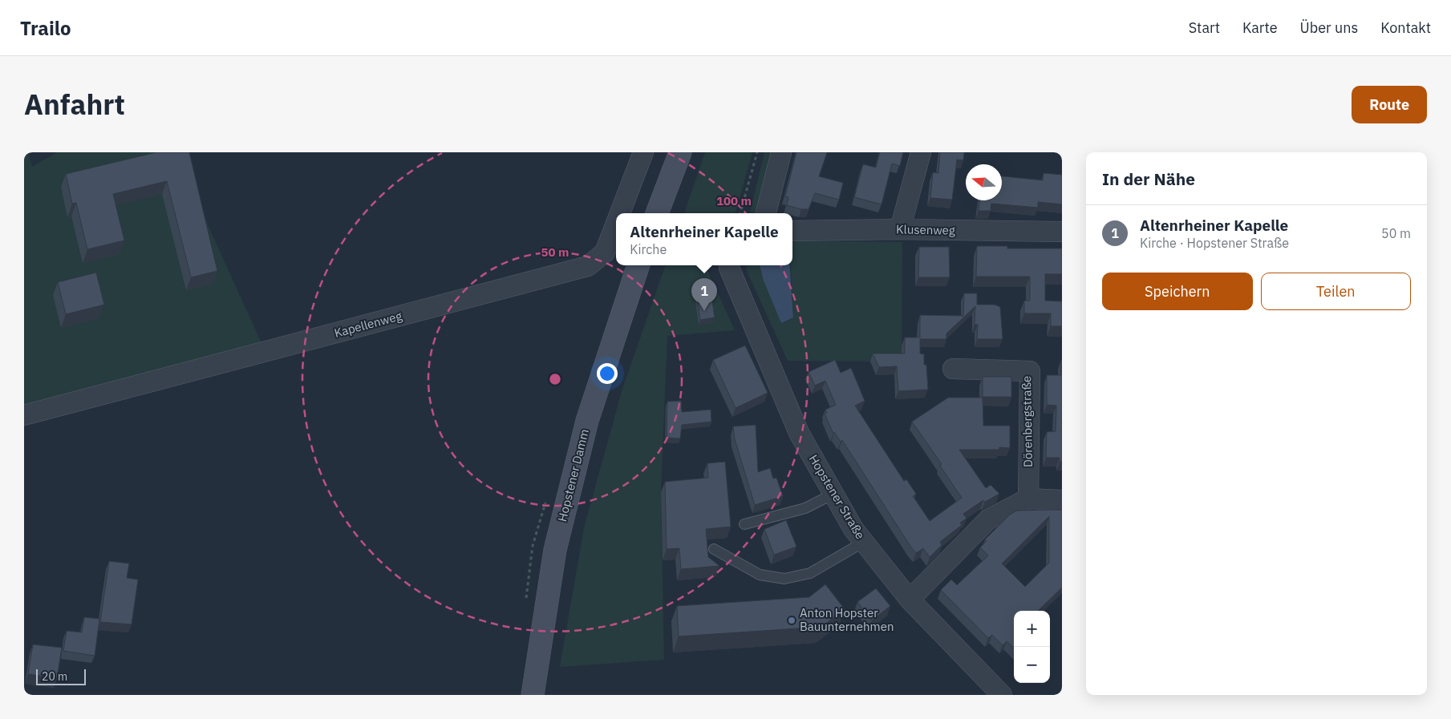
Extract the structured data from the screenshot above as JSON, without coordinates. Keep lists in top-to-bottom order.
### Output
{
  "streets": {
    "main road": ["Hopstener Damm"],
    "street": [
      "Klusenweg",
      "Kapellenweg",
      "Dörenbergstraße",
      "Hopstener Straße"
    ]
  },
  "places": ["Anton Hopster Bauunternehmen"],
  "scale_bar": "20 m",
  "north": "left",
  "page": {
    "header": "Trailo",
    "nav": [
      "Start",
      "Karte",
      "Über uns",
      "Kontakt"
    ],
    "title": "Anfahrt",
    "buttons": [
      "Route",
      ["Speichern", "Teilen"]
    ],
    "heading": "In der Nähe",
    "list": [
      {
        "mark": "1",
        "name": "Altenrheiner Kapelle",
        "note": "Kirche · Hopstener Straße",
        "value": "50 m"
      }
    ],
    "popup": ["Altenrheiner Kapelle", "Kirche"],
    "pins": "1",
    "map_buttons": ["+", "−"],
    "scale": "20 m"
  },
  "rings": ["100 m", "50 m"]
}
